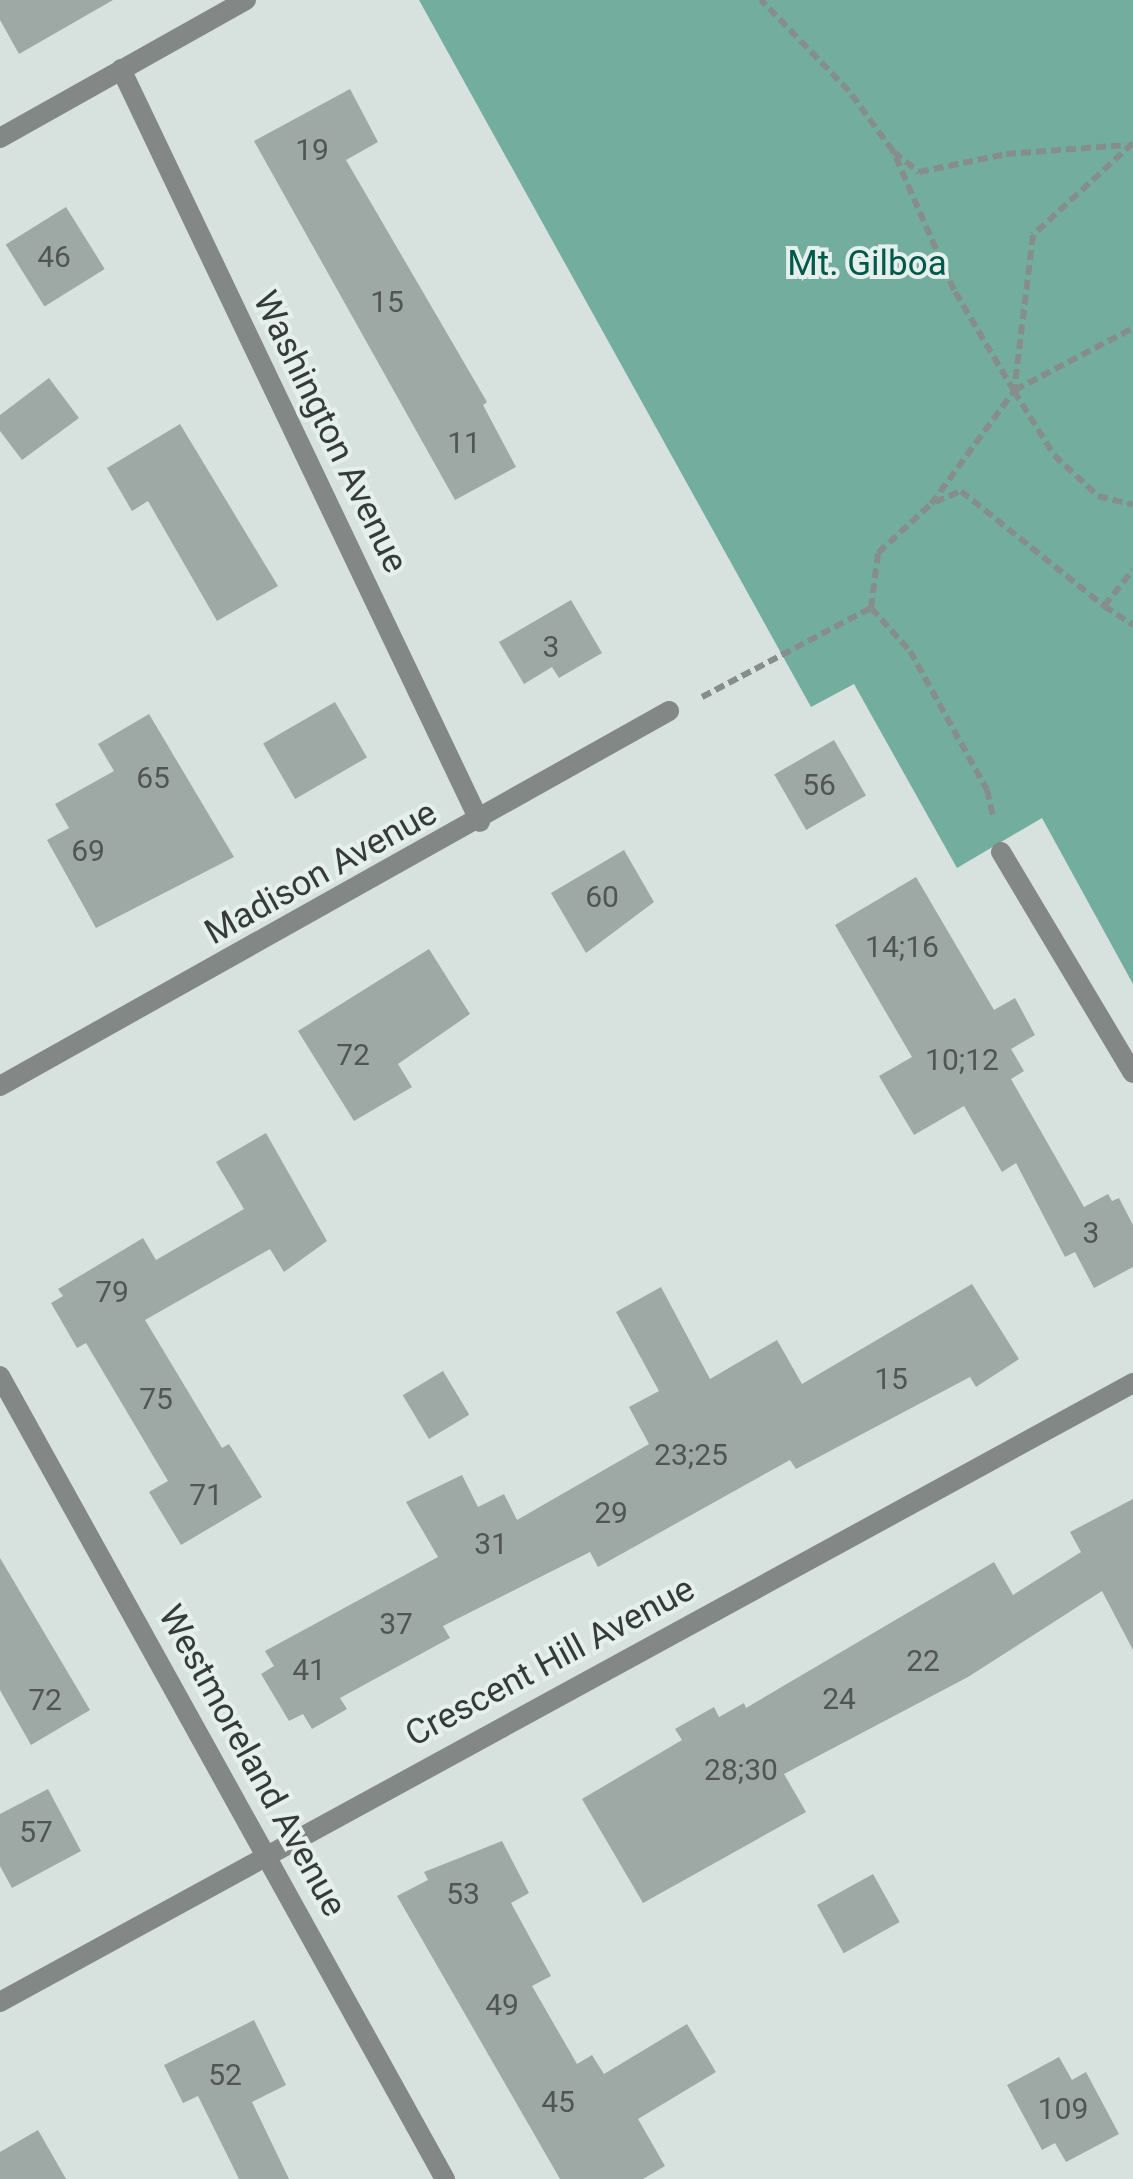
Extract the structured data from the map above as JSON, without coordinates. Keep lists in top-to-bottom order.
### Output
{
  "streets": {
    "street": [
      "Washington Avenue",
      "Madison Avenue",
      "Crescent Hill Avenue",
      "Westmoreland Avenue"
    ]
  },
  "crossings": [
    ["Washington Avenue", "Madison Avenue"],
    ["Crescent Hill Avenue", "Westmoreland Avenue"]
  ],
  "parks": ["Mt. Gilboa"],
  "house_numbers": [
    "19",
    "46",
    "15",
    "11",
    "3",
    "65",
    "56",
    "69",
    "60",
    "14;16",
    "72",
    "10;12",
    "3",
    "79",
    "15",
    "75",
    "23;25",
    "71",
    "29",
    "31",
    "37",
    "22",
    "41",
    "24",
    "72",
    "28;30",
    "57",
    "53",
    "49",
    "52",
    "45",
    "109"
  ]
}
